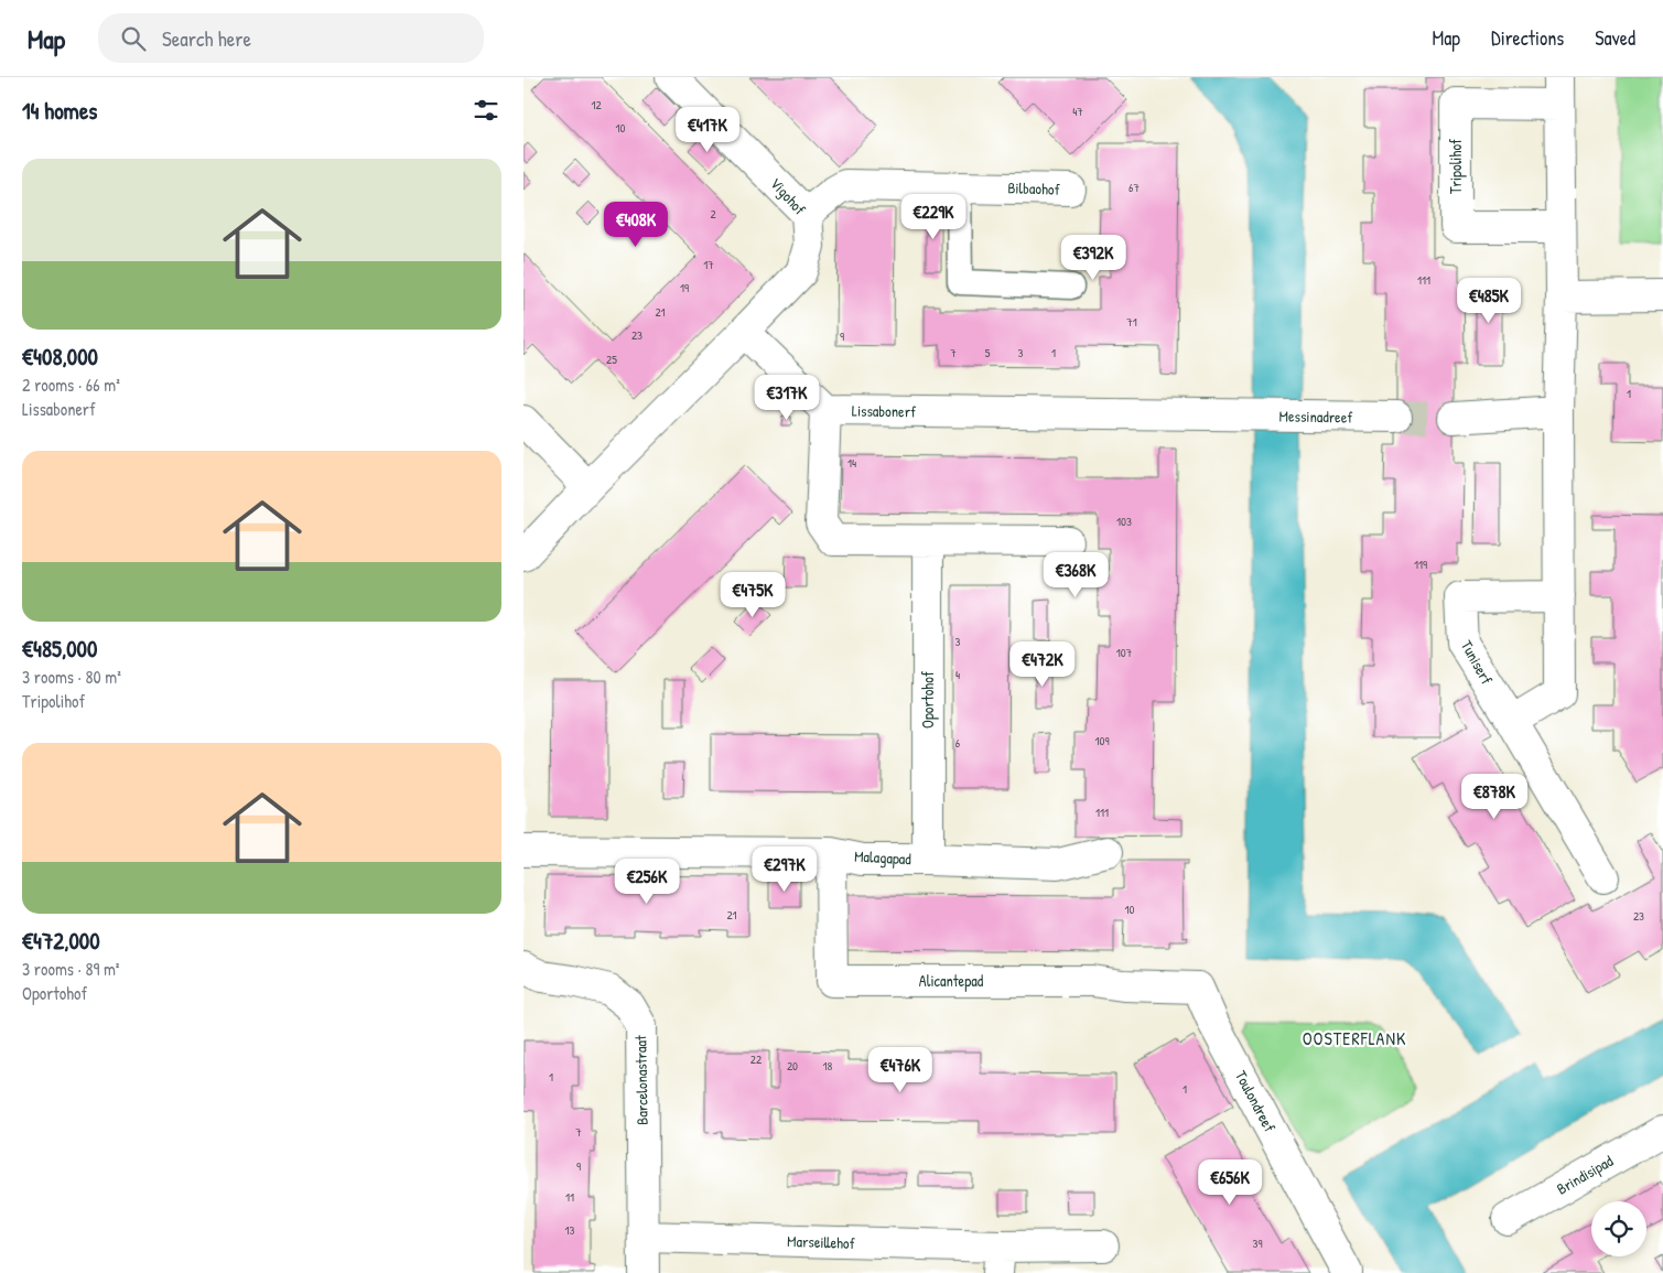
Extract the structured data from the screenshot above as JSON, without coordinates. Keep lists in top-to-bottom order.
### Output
{
  "streets": {
    "street": [
      "Tripolihof",
      "Bilbaohof",
      "Vigohof",
      "Lissabonerf",
      "Messinadreef",
      "Tuniserf",
      "Oportohof",
      "Malagapad",
      "Alicantepad",
      "Barcelonastraat",
      "Toulondreef",
      "Brindisipad",
      "Marseillehof"
    ]
  },
  "crossings": [
    ["Bilbaohof", "Vigohof"],
    ["Lissabonerf", "Messinadreef"],
    ["Oportohof", "Malagapad"],
    ["Malagapad", "Alicantepad"],
    ["Alicantepad", "Toulondreef"],
    ["Barcelonastraat", "Marseillehof"]
  ],
  "districts": ["OOSTERFLANK"],
  "house_numbers": [
    "12",
    "47",
    "10",
    "67",
    "2",
    "17",
    "111",
    "19",
    "21",
    "71",
    "23",
    "9",
    "7",
    "5",
    "3",
    "1",
    "25",
    "1",
    "14",
    "103",
    "119",
    "3",
    "107",
    "4",
    "109",
    "6",
    "111",
    "10",
    "21",
    "23",
    "22",
    "20",
    "18",
    "1",
    "1",
    "7",
    "9",
    "11",
    "13",
    "39"
  ],
  "page": {
    "header": "Map",
    "search": "Search here",
    "nav": ["Map", "Directions", "Saved"],
    "heading": "14 homes",
    "price": [
      "€417K",
      "€229K",
      "€408K",
      "€392K",
      "€485K",
      "€317K",
      "€368K",
      "€475K",
      "€472K",
      "€878K",
      "€297K",
      "€256K",
      "€476K",
      "€656K"
    ],
    "list": [
      {
        "name": "€408,000",
        "note": "2 rooms · 66 m² · Lissabonerf"
      },
      {
        "name": "€485,000",
        "note": "3 rooms · 80 m² · Tripolihof"
      },
      {
        "name": "€472,000",
        "note": "3 rooms · 89 m² · Oportohof"
      }
    ]
  }
}
